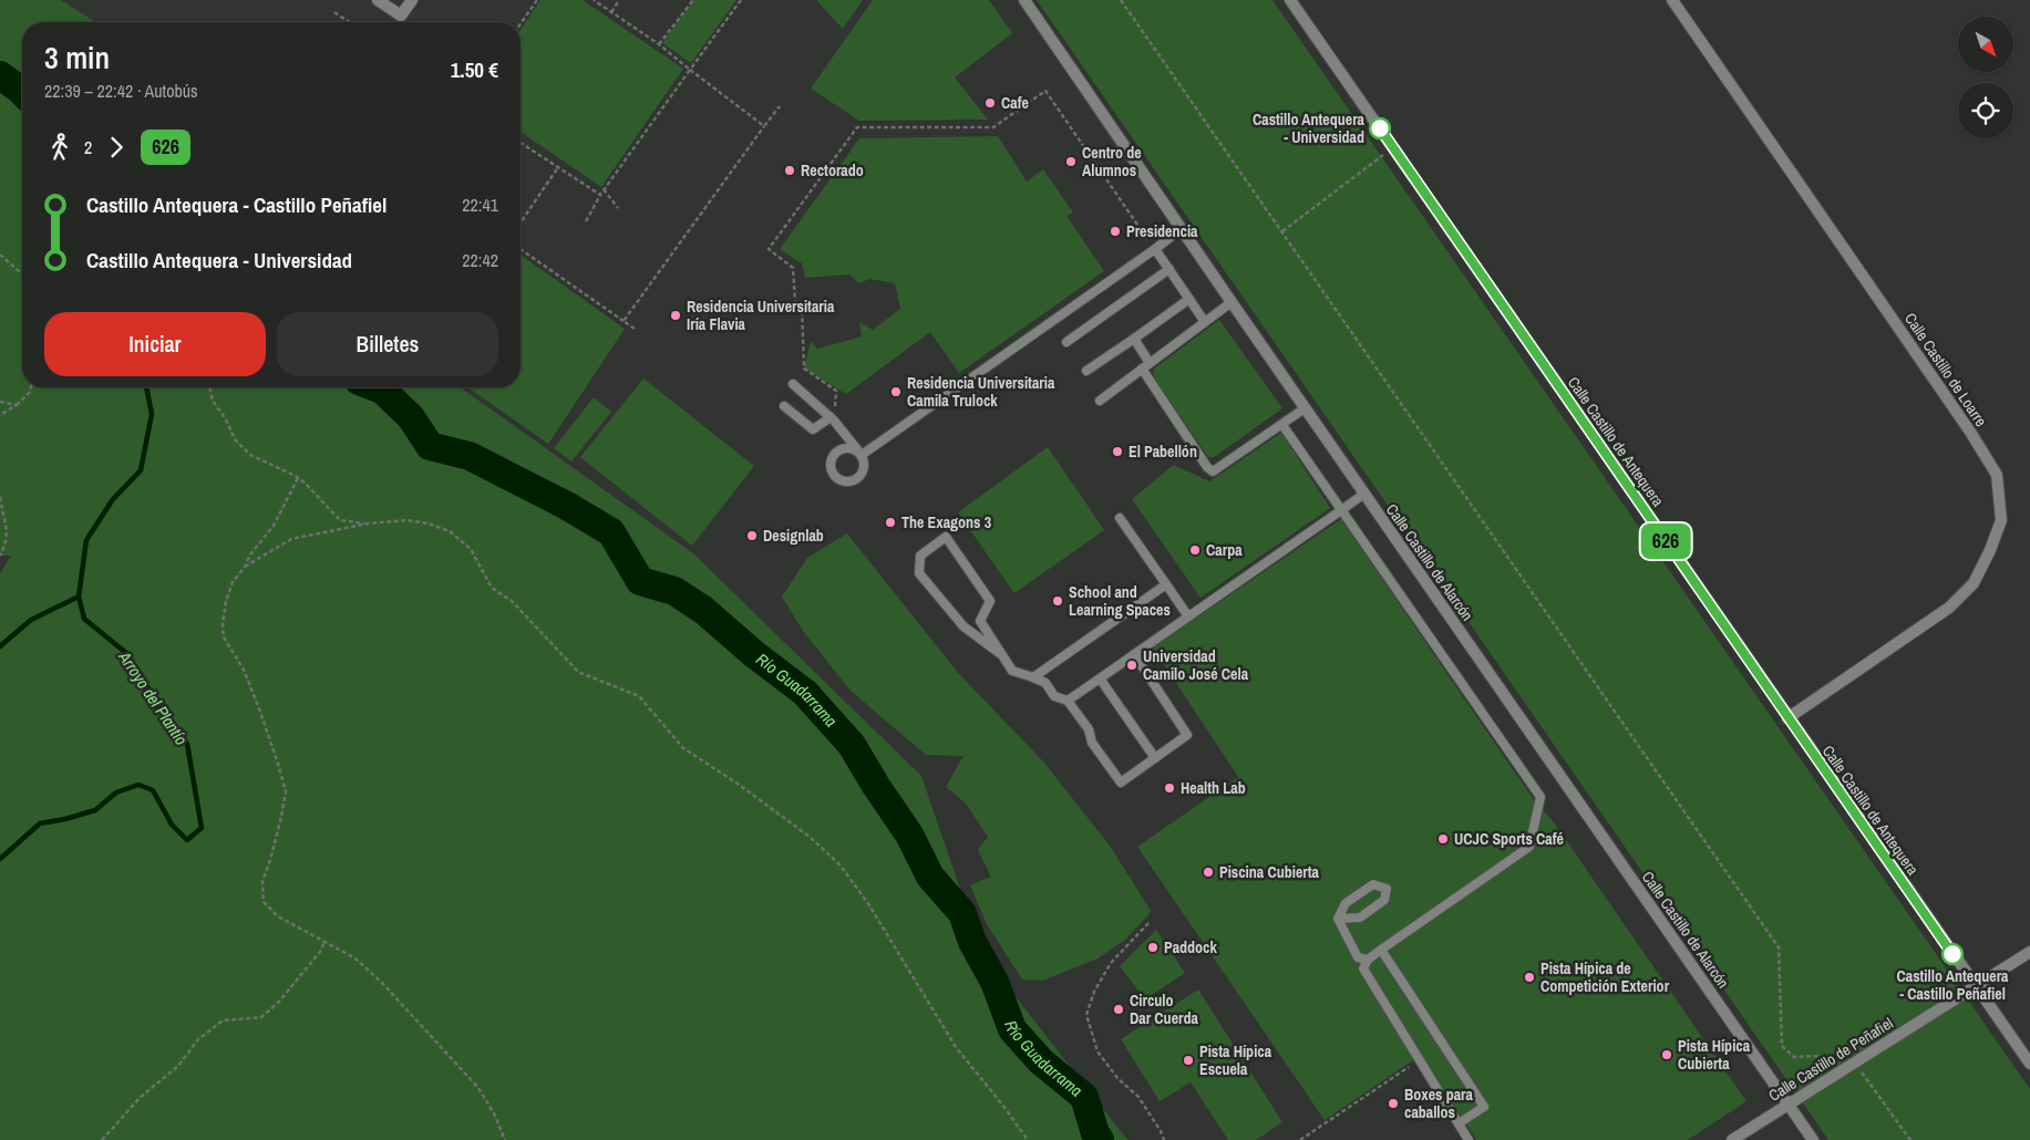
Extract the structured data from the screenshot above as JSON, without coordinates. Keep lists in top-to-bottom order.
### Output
{
  "streets": {
    "street": [
      "Calle Castillo de Loarre",
      "Calle Castillo de Antequera",
      "Calle Castillo de Alarcón",
      "Calle Castillo de Peñafiel"
    ]
  },
  "crossings": [
    ["Calle Castillo de Loarre", "Calle Castillo de Antequera"],
    ["Calle Castillo de Antequera", "Calle Castillo de Peñafiel"],
    ["Calle Castillo de Alarcón", "Calle Castillo de Peñafiel"]
  ],
  "water": ["Río Guadarrama", "Arroyo del Plantío"],
  "places": [
    "Cafe",
    "Castillo Antequera - Universidad",
    "Centro de Alumnos",
    "Rectorado",
    "Presidencia",
    "Residencia Universitaria Iría Flavia",
    "Residencia Universitaria Camila Trulock",
    "El Pabellón",
    "The Exagons 3",
    "Designlab",
    "Carpa",
    "School and Learning Spaces",
    "Universidad Camilo José Cela",
    "Health Lab",
    "UCJC Sports Café",
    "Piscina Cubierta",
    "Paddock",
    "Castillo Antequera - Castillo Peñafiel",
    "Pista Hípica de Competición Exterior",
    "Circulo Dar Cuerda",
    "Pista Hípica Cubierta",
    "Pista Hípica Escuela",
    "Boxes para caballos"
  ],
  "lines": ["bus line 626"],
  "north": "bottom right",
  "page": {
    "on_map": "626",
    "heading": ["3 min", "22:39 – 22:42 · Autobús", "1.50 €"],
    "legs": ["2", "626"],
    "list": [
      {
        "name": "Castillo Antequera - Castillo Peñafiel",
        "value": "22:41"
      },
      {
        "name": "Castillo Antequera - Universidad",
        "value": "22:42"
      }
    ],
    "buttons": ["Iniciar", "Billetes"]
  }
}
